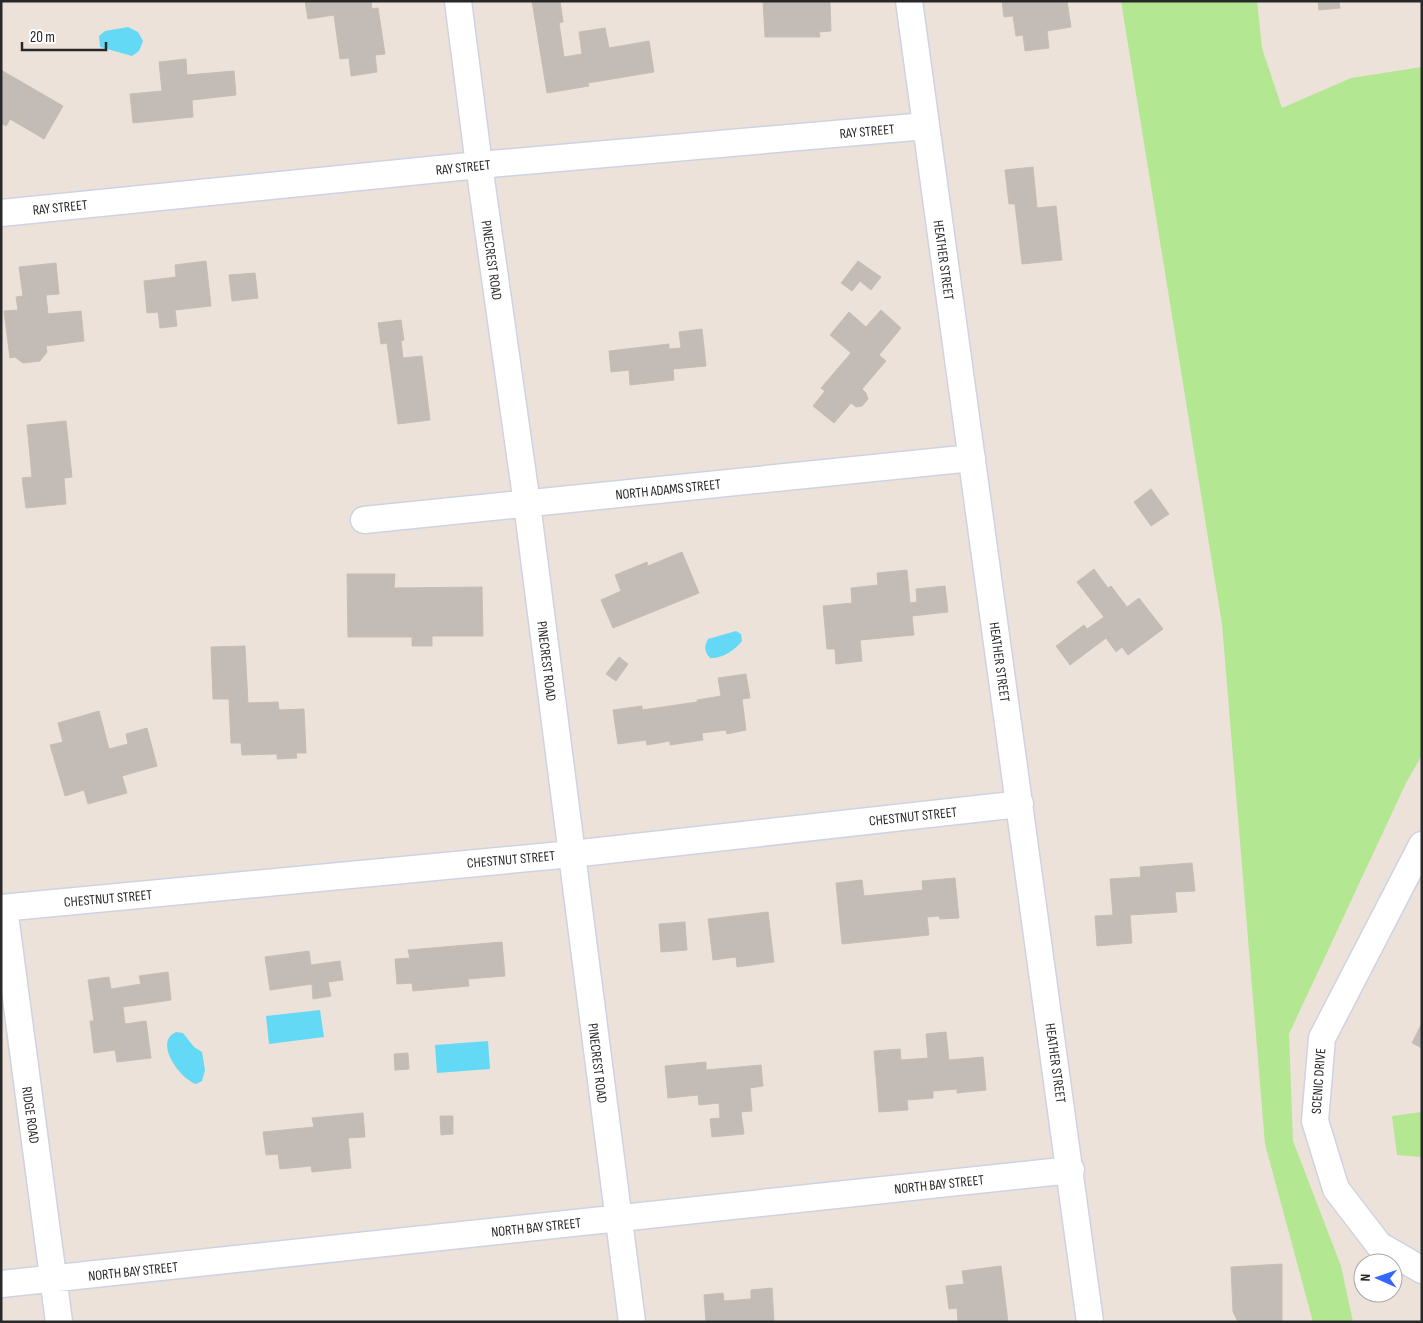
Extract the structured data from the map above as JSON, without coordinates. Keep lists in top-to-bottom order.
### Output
{
  "streets": {
    "street": [
      "RAY STREET",
      "PINECREST ROAD",
      "HEATHER STREET",
      "NORTH ADAMS STREET",
      "CHESTNUT STREET",
      "SCENIC DRIVE",
      "RIDGE ROAD",
      "NORTH BAY STREET"
    ]
  },
  "crossings": [
    ["RAY STREET", "PINECREST ROAD"],
    ["RAY STREET", "HEATHER STREET"],
    ["PINECREST ROAD", "NORTH ADAMS STREET"],
    ["PINECREST ROAD", "CHESTNUT STREET"],
    ["PINECREST ROAD", "NORTH BAY STREET"],
    ["HEATHER STREET", "NORTH ADAMS STREET"],
    ["HEATHER STREET", "CHESTNUT STREET"],
    ["HEATHER STREET", "NORTH BAY STREET"],
    ["CHESTNUT STREET", "RIDGE ROAD"],
    ["RIDGE ROAD", "NORTH BAY STREET"]
  ],
  "scale_bar": "20 m",
  "north": "left"
}
